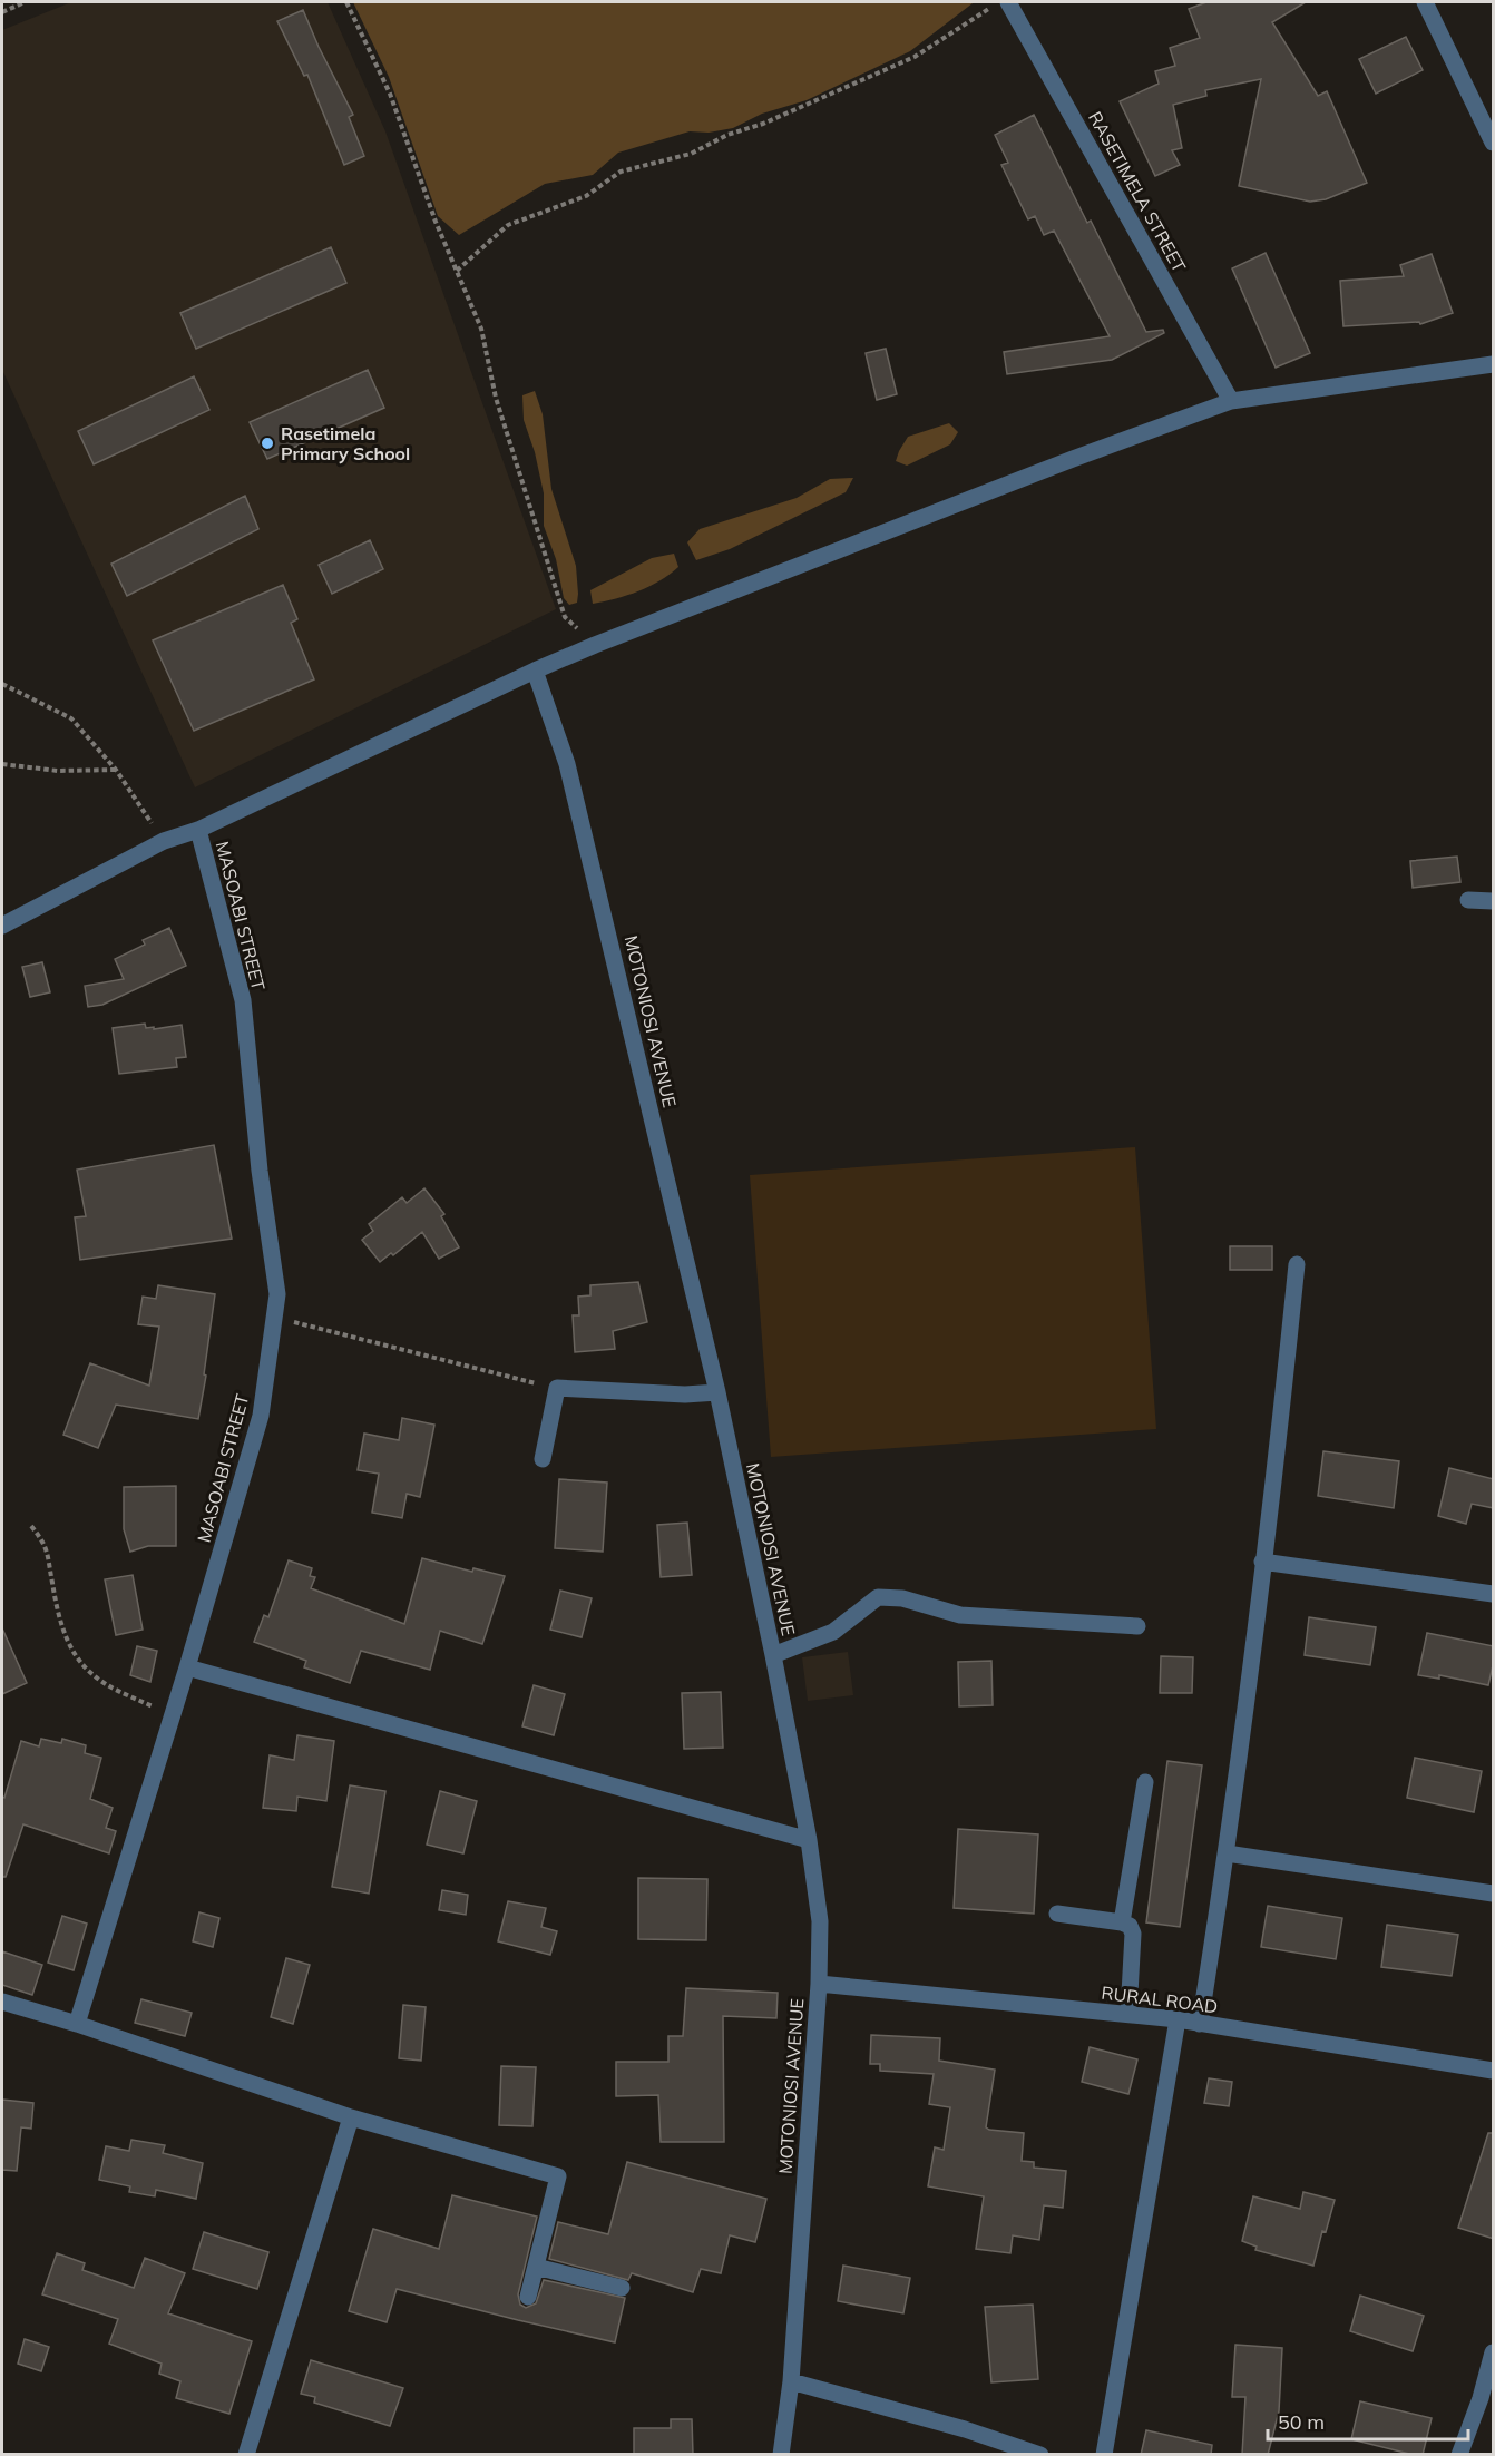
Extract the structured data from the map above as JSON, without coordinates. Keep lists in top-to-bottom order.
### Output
{
  "streets": {
    "street": [
      "RASETIMELA STREET",
      "MASOABI STREET",
      "MOTONIOSI AVENUE",
      "RURAL ROAD"
    ]
  },
  "crossings": [
    ["MOTONIOSI AVENUE", "RURAL ROAD"]
  ],
  "places": ["Rasetimela Primary School"],
  "scale_bar": "50 m"
}
